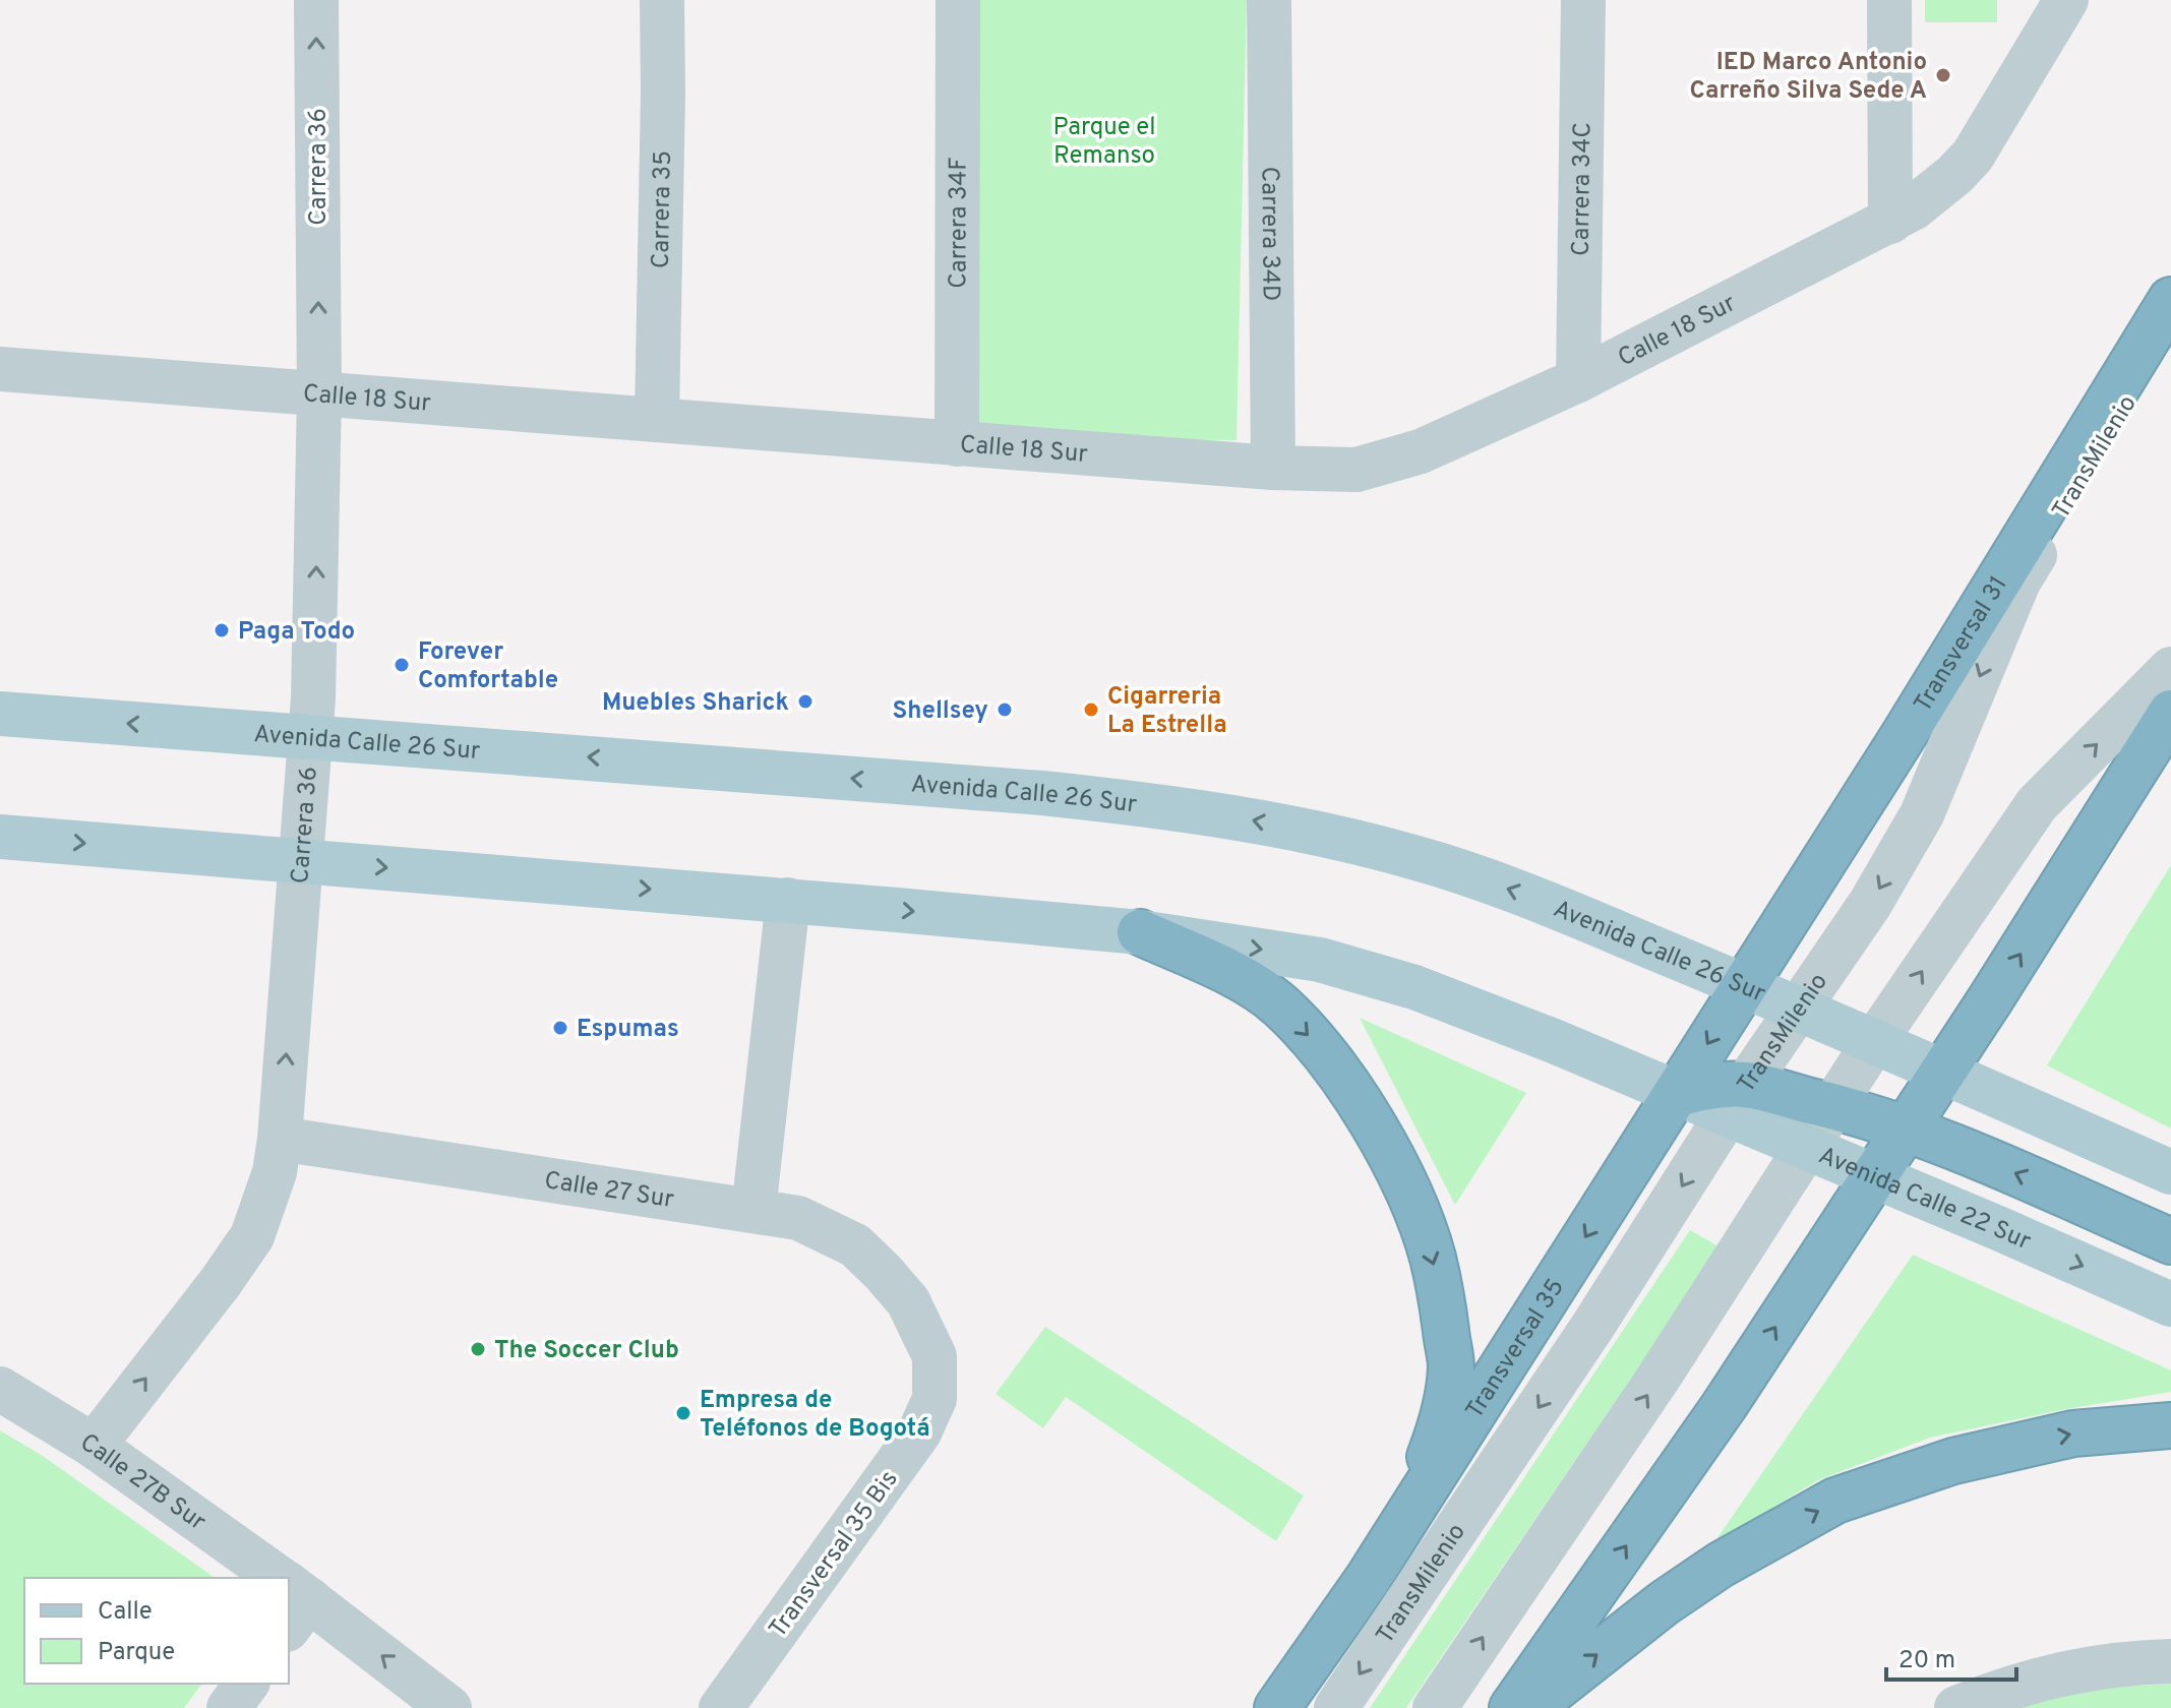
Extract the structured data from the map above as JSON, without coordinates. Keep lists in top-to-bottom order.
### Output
{
  "streets": {
    "highway": ["Transversal 31", "Transversal 35"],
    "main road": ["Avenida Calle 26 Sur", "Avenida Calle 22 Sur"],
    "street": [
      "Carrera 36",
      "Carrera 34C",
      "Carrera 35",
      "Carrera 34F",
      "Carrera 34D",
      "Calle 18 Sur",
      "TransMilenio",
      "Calle 27 Sur",
      "Calle 27B Sur",
      "Transversal 35 Bis"
    ]
  },
  "crossings": [
    ["Carrera 36", "Calle 18 Sur"],
    ["Carrera 36", "Avenida Calle 26 Sur"],
    ["Carrera 36", "Calle 27 Sur"],
    ["Carrera 36", "Calle 27B Sur"],
    ["Carrera 34C", "Calle 18 Sur"],
    ["Carrera 35", "Calle 18 Sur"],
    ["Carrera 34F", "Calle 18 Sur"],
    ["Carrera 34D", "Calle 18 Sur"],
    ["TransMilenio", "Avenida Calle 26 Sur"],
    ["TransMilenio", "Avenida Calle 22 Sur"],
    ["Transversal 31", "Avenida Calle 26 Sur"],
    ["Transversal 31", "Transversal 35"],
    ["Avenida Calle 26 Sur", "Transversal 35"],
    ["Calle 27 Sur", "Transversal 35 Bis"]
  ],
  "one_way": ["Carrera 36", "Avenida Calle 22 Sur", "Calle 27B Sur"],
  "parks": ["Parque el Remanso"],
  "places": [
    "IED Marco Antonio Carreño Silva Sede A",
    "Paga Todo",
    "Forever Comfortable",
    "Muebles Sharick",
    "Shellsey",
    "Cigarreria La Estrella",
    "Espumas",
    "The Soccer Club",
    "Empresa de Teléfonos de Bogotá"
  ],
  "legend": ["Calle", "Parque"],
  "scale_bar": "20 m"
}
